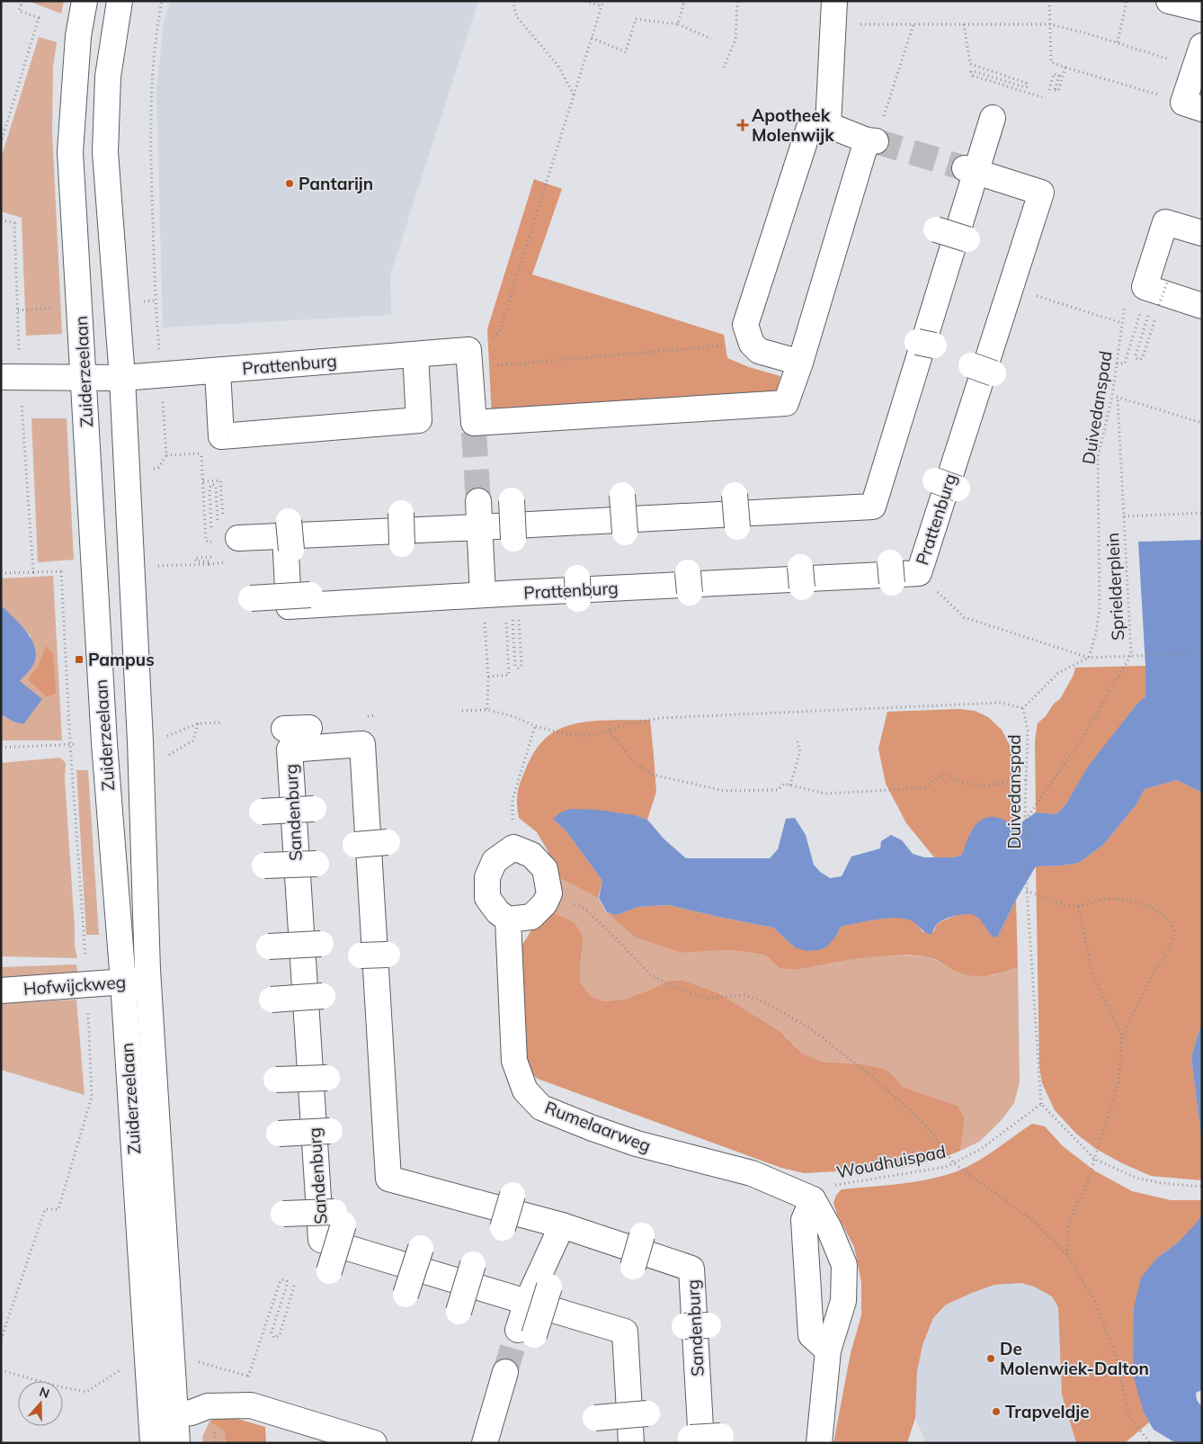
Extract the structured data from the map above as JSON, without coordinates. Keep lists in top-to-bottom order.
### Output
{
  "streets": {
    "street": [
      "Prattenburg",
      "Zuiderzeelaan",
      "Sandenburg",
      "Hofwijckweg",
      "Rumelaarweg"
    ],
    "path": ["Duivedanspad", "Sprielderplein", "Woudhuispad"]
  },
  "crossings": [
    ["Prattenburg", "Zuiderzeelaan"],
    ["Zuiderzeelaan", "Hofwijckweg"],
    ["Duivedanspad", "Sprielderplein"],
    ["Duivedanspad", "Woudhuispad"],
    ["Rumelaarweg", "Woudhuispad"]
  ],
  "places": {
    "health": ["Apotheek Molenwijk"],
    "other": ["Pantarijn", "De Molenwiek-Dalton", "Trapveldje"],
    "transit": ["Pampus"]
  },
  "north": "top"
}
